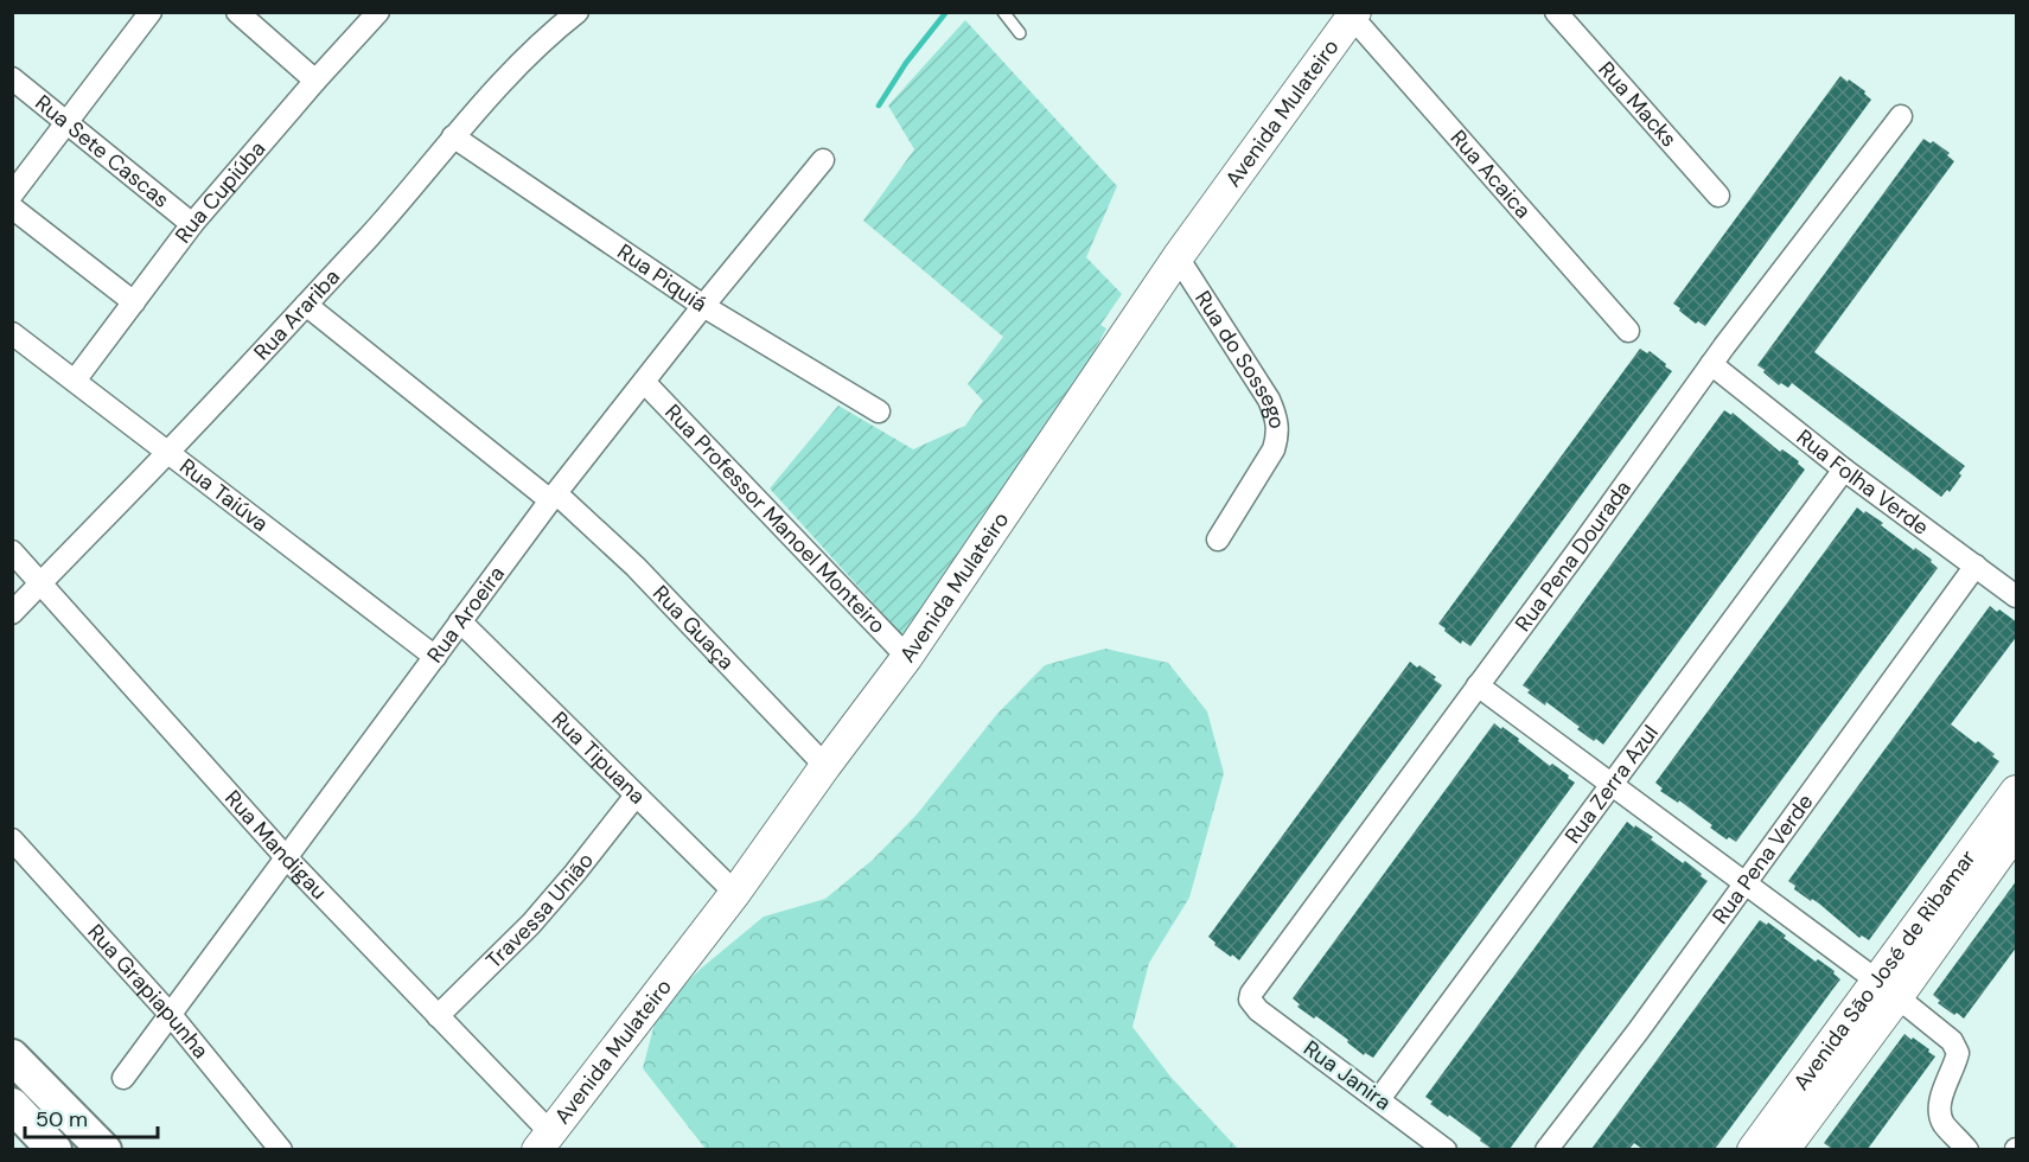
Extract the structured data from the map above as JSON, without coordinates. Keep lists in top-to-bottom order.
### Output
{
  "streets": {
    "street": [
      "Rua Macks",
      "Avenida Mulateiro",
      "Rua Sete Cascas",
      "Rua Acaica",
      "Rua Cupiúba",
      "Rua Piquiá",
      "Rua Arariba",
      "Rua do Sossego",
      "Rua Folha Verde",
      "Rua Taiúva",
      "Rua Professor Manoel Monteiro",
      "Rua Pena Dourada",
      "Rua Aroeira",
      "Rua Guaça",
      "Rua Tipuana",
      "Rua Zerra Azul",
      "Rua Mandigau",
      "Rua Pena Verde",
      "Travessa União",
      "Avenida São José de Ribamar",
      "Rua Grapiapunha",
      "Rua Janira"
    ]
  },
  "crossings": [
    ["Avenida Mulateiro", "Rua Acaica"],
    ["Avenida Mulateiro", "Rua do Sossego"],
    ["Avenida Mulateiro", "Rua Professor Manoel Monteiro"],
    ["Avenida Mulateiro", "Rua Guaça"],
    ["Avenida Mulateiro", "Rua Tipuana"],
    ["Avenida Mulateiro", "Rua Mandigau"],
    ["Rua Sete Cascas", "Rua Cupiúba"],
    ["Rua Cupiúba", "Rua Taiúva"],
    ["Rua Piquiá", "Rua Arariba"],
    ["Rua Piquiá", "Rua Aroeira"],
    ["Rua Arariba", "Rua Taiúva"],
    ["Rua Arariba", "Rua Guaça"],
    ["Rua Arariba", "Rua Mandigau"],
    ["Rua Folha Verde", "Rua Pena Dourada"],
    ["Rua Folha Verde", "Rua Zerra Azul"],
    ["Rua Folha Verde", "Rua Pena Verde"],
    ["Rua Taiúva", "Rua Aroeira"],
    ["Rua Professor Manoel Monteiro", "Rua Aroeira"],
    ["Rua Pena Dourada", "Rua Janira"],
    ["Rua Aroeira", "Rua Guaça"],
    ["Rua Aroeira", "Rua Tipuana"],
    ["Rua Aroeira", "Rua Mandigau"],
    ["Rua Aroeira", "Rua Grapiapunha"],
    ["Rua Tipuana", "Travessa União"],
    ["Rua Zerra Azul", "Rua Janira"],
    ["Rua Mandigau", "Travessa União"]
  ],
  "scale_bar": "50 m"
}
